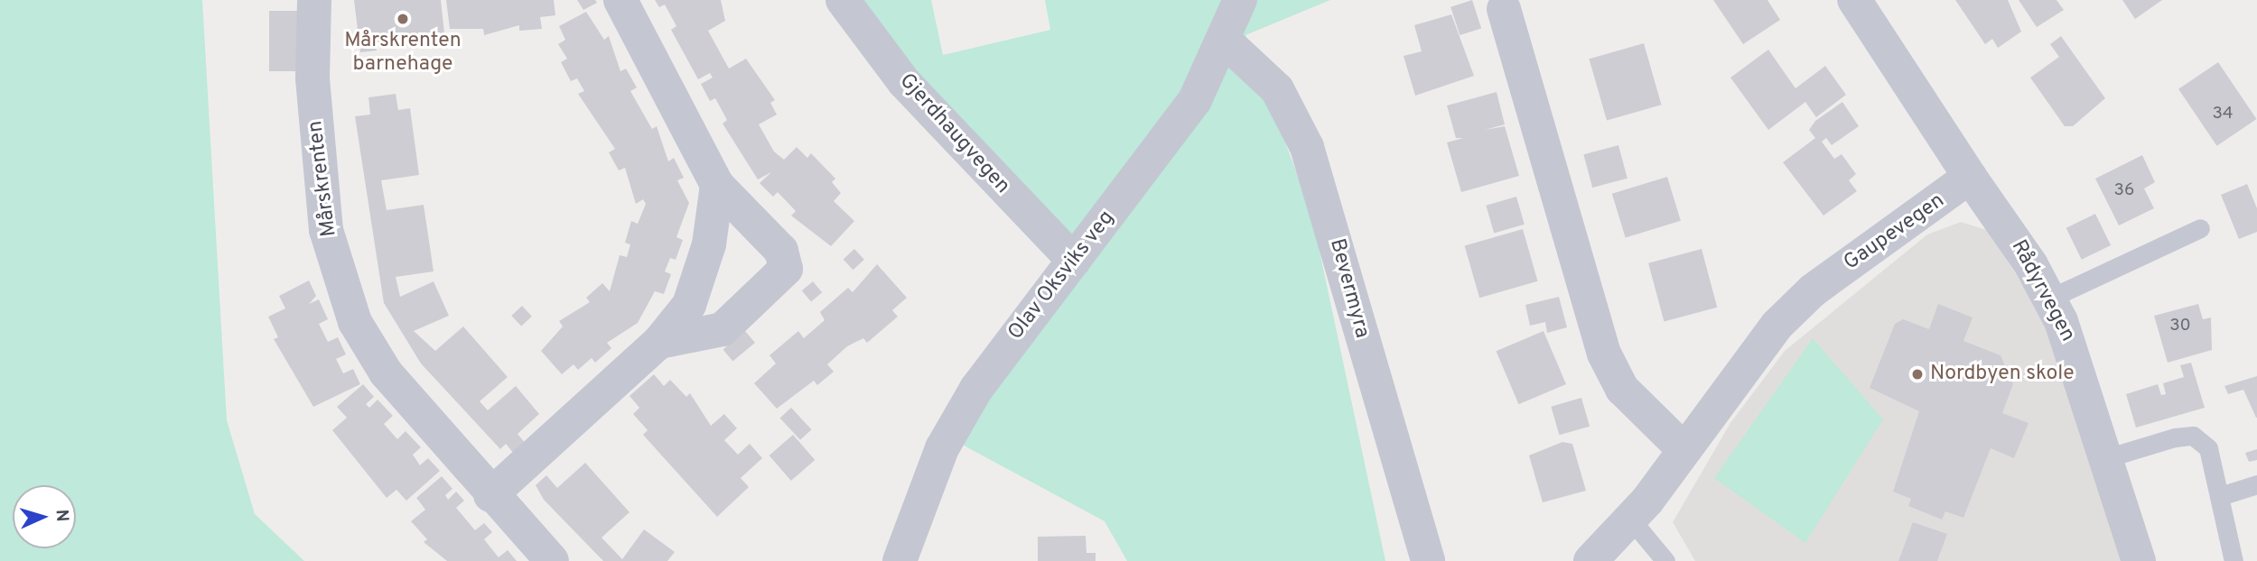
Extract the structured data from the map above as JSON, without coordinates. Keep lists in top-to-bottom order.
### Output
{
  "streets": {
    "street": [
      "Gjerdhaugvegen",
      "Mårskrenten",
      "Gaupevegen",
      "Olav Oksviks veg",
      "Bevermyra",
      "Rådyrvegen"
    ]
  },
  "crossings": [
    ["Gjerdhaugvegen", "Olav Oksviks veg"],
    ["Gaupevegen", "Rådyrvegen"],
    ["Olav Oksviks veg", "Bevermyra"]
  ],
  "places": ["Mårskrenten barnehage", "Nordbyen skole"],
  "house_numbers": ["34", "36", "30"],
  "north": "right"
}
